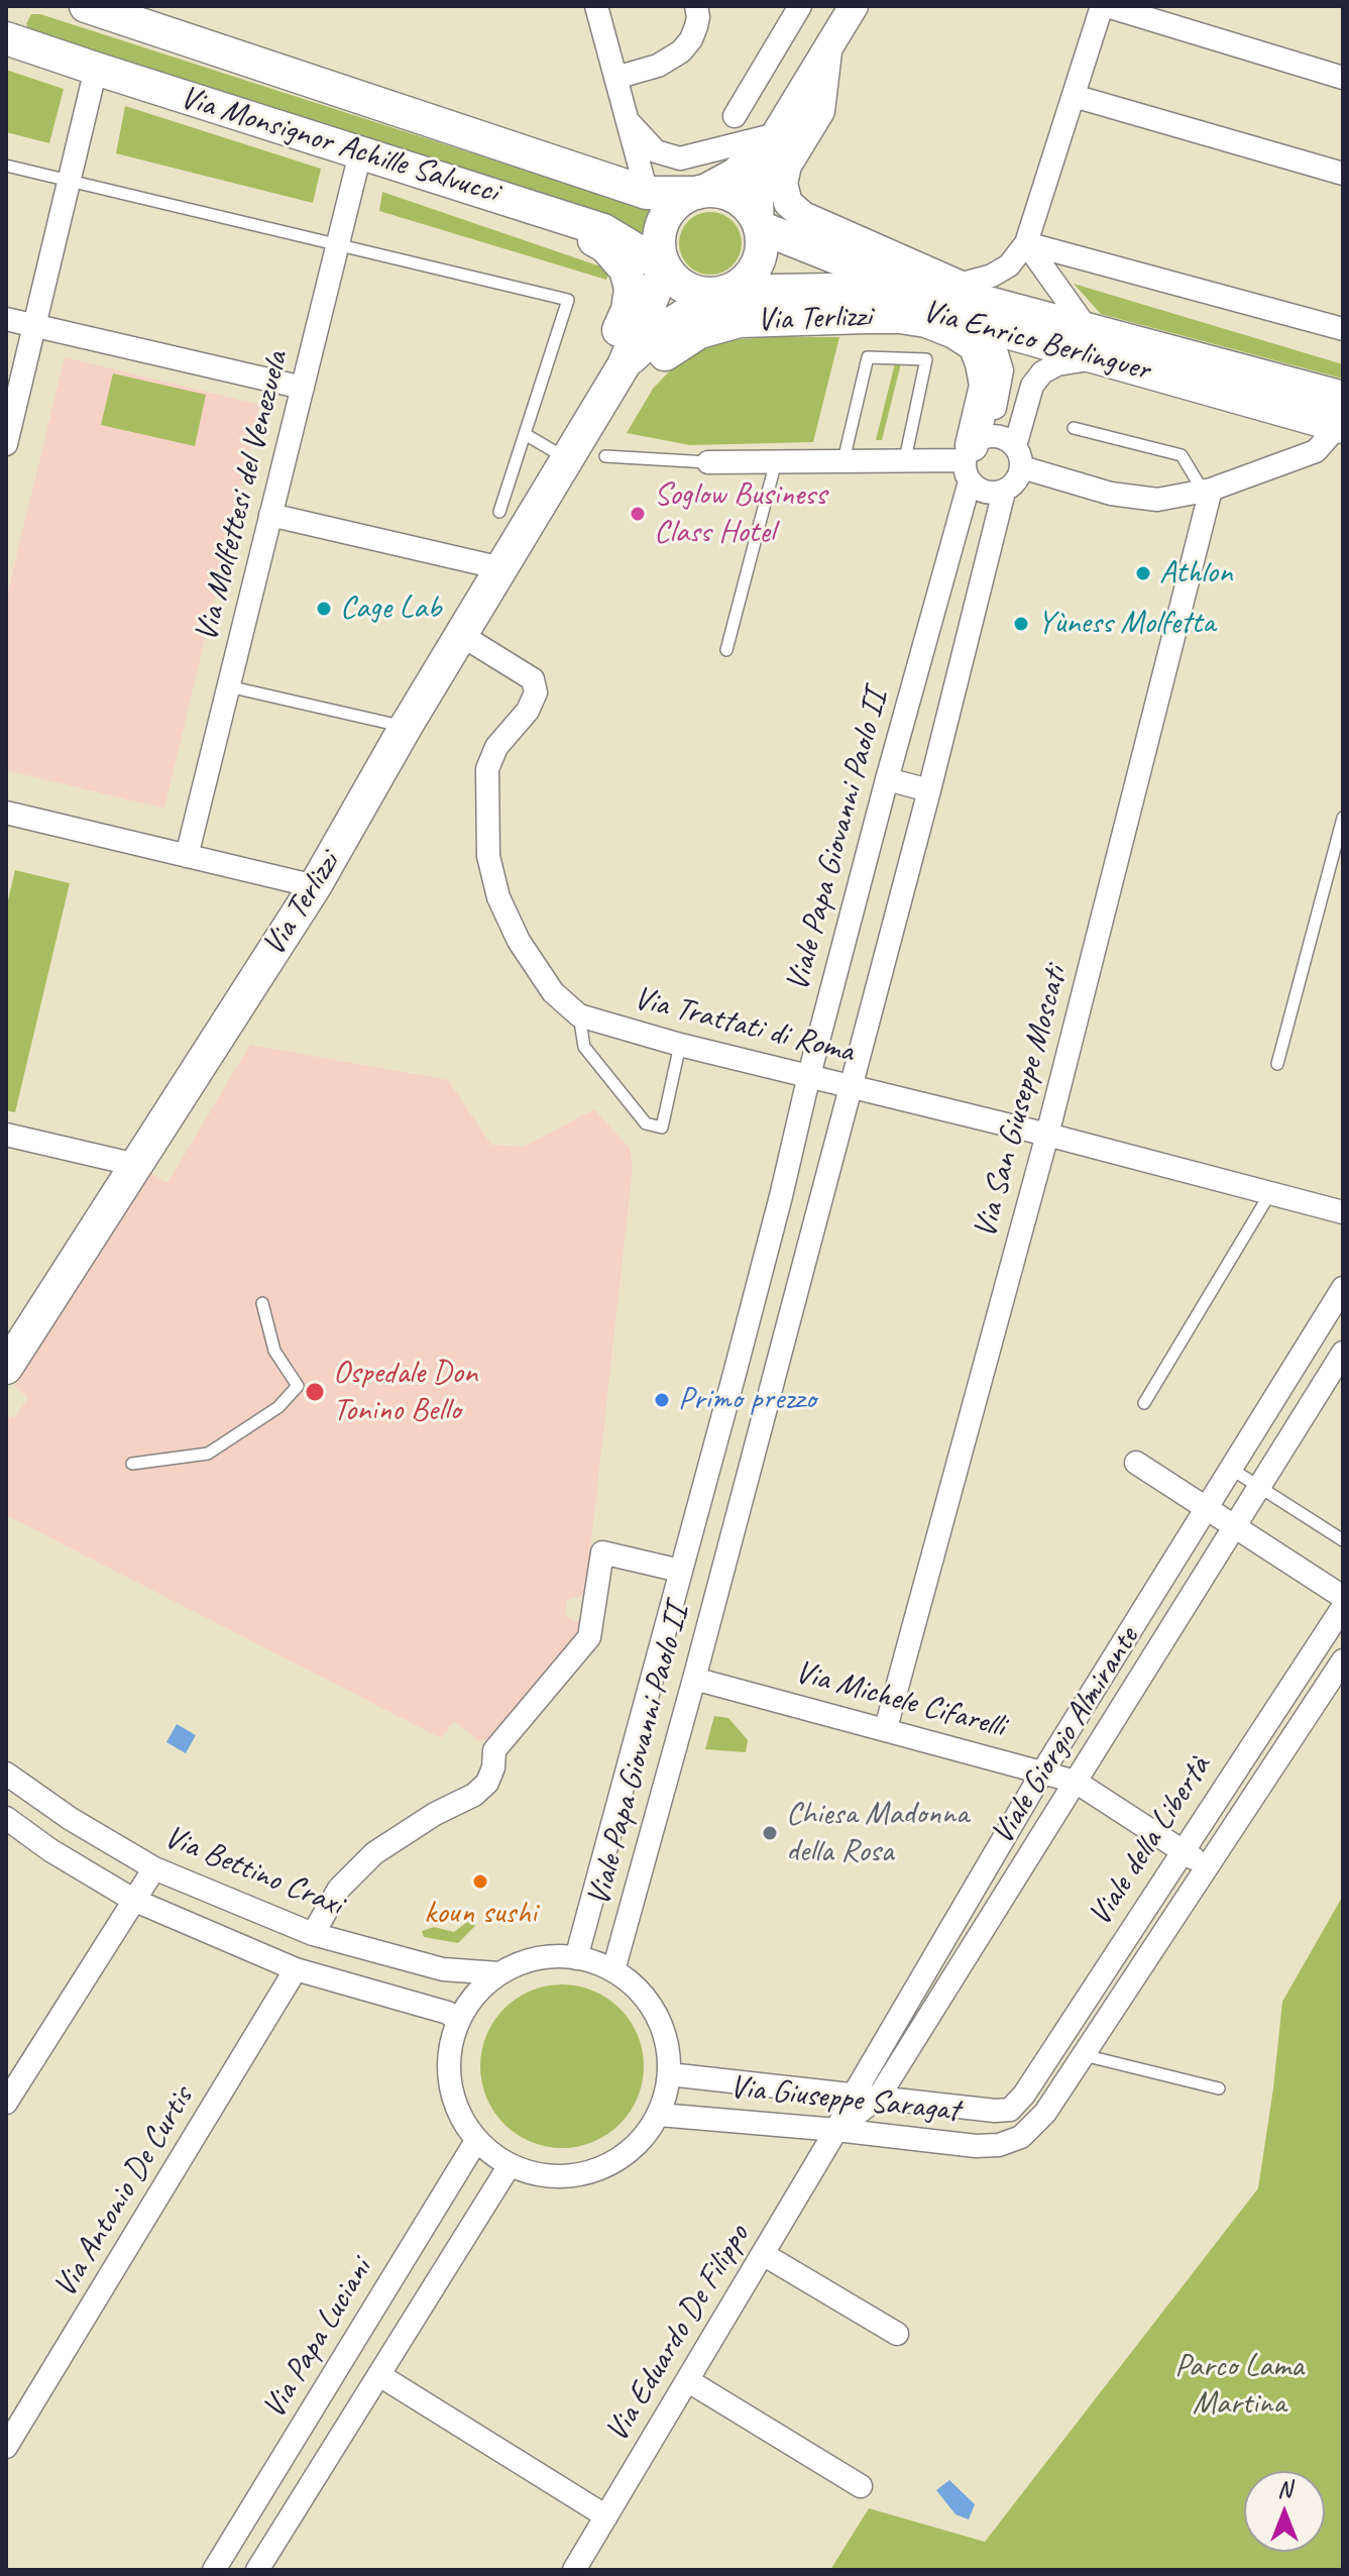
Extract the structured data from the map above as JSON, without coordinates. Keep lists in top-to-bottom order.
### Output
{
  "streets": {
    "main road": ["Via Monsignor Achille Salvucci", "Via Terlizzi", "Via Enrico Berlinguer"],
    "street": [
      "Via Molfettesi del Venezuela",
      "Viale Papa Giovanni Paolo II",
      "Via Trattati di Roma",
      "Via San Giuseppe Moscati",
      "Via Michele Cifarelli",
      "Viale Giorgio Almirante",
      "Viale della Libertà",
      "Via Bettino Craxi",
      "Via Giuseppe Saragat",
      "Via Antonio De Curtis",
      "Via Eduardo De Filippo",
      "Via Papa Luciani"
    ]
  },
  "crossings": [
    ["Via Monsignor Achille Salvucci", "Via Terlizzi"],
    ["Via Monsignor Achille Salvucci", "Via Enrico Berlinguer"],
    ["Via Monsignor Achille Salvucci", "Via Molfettesi del Venezuela"],
    ["Via Terlizzi", "Via Enrico Berlinguer"],
    ["Via Terlizzi", "Viale Papa Giovanni Paolo II"],
    ["Via Terlizzi", "Via Trattati di Roma"],
    ["Via Enrico Berlinguer", "Viale Papa Giovanni Paolo II"],
    ["Viale Papa Giovanni Paolo II", "Via Trattati di Roma"],
    ["Viale Papa Giovanni Paolo II", "Via Michele Cifarelli"],
    ["Viale Papa Giovanni Paolo II", "Via Bettino Craxi"],
    ["Viale Papa Giovanni Paolo II", "Via Giuseppe Saragat"],
    ["Viale Papa Giovanni Paolo II", "Via Papa Luciani"],
    ["Via Trattati di Roma", "Via San Giuseppe Moscati"],
    ["Via San Giuseppe Moscati", "Via Michele Cifarelli"],
    ["Via Michele Cifarelli", "Viale Giorgio Almirante"],
    ["Via Michele Cifarelli", "Viale della Libertà"],
    ["Viale Giorgio Almirante", "Via Giuseppe Saragat"],
    ["Viale Giorgio Almirante", "Via Eduardo De Filippo"],
    ["Viale della Libertà", "Via Giuseppe Saragat"],
    ["Via Bettino Craxi", "Via Giuseppe Saragat"],
    ["Via Bettino Craxi", "Via Papa Luciani"],
    ["Via Giuseppe Saragat", "Via Eduardo De Filippo"],
    ["Via Giuseppe Saragat", "Via Papa Luciani"]
  ],
  "parks": ["Parco Lama Martina"],
  "places": [
    "Soglow Business Class Hotel",
    "Athlon",
    "Cage Lab",
    "Yùness Molfetta",
    "Ospedale Don Tonino Bello",
    "Primo prezzo",
    "Chiesa Madonna della Rosa",
    "koun sushi"
  ],
  "north": "top"
}
